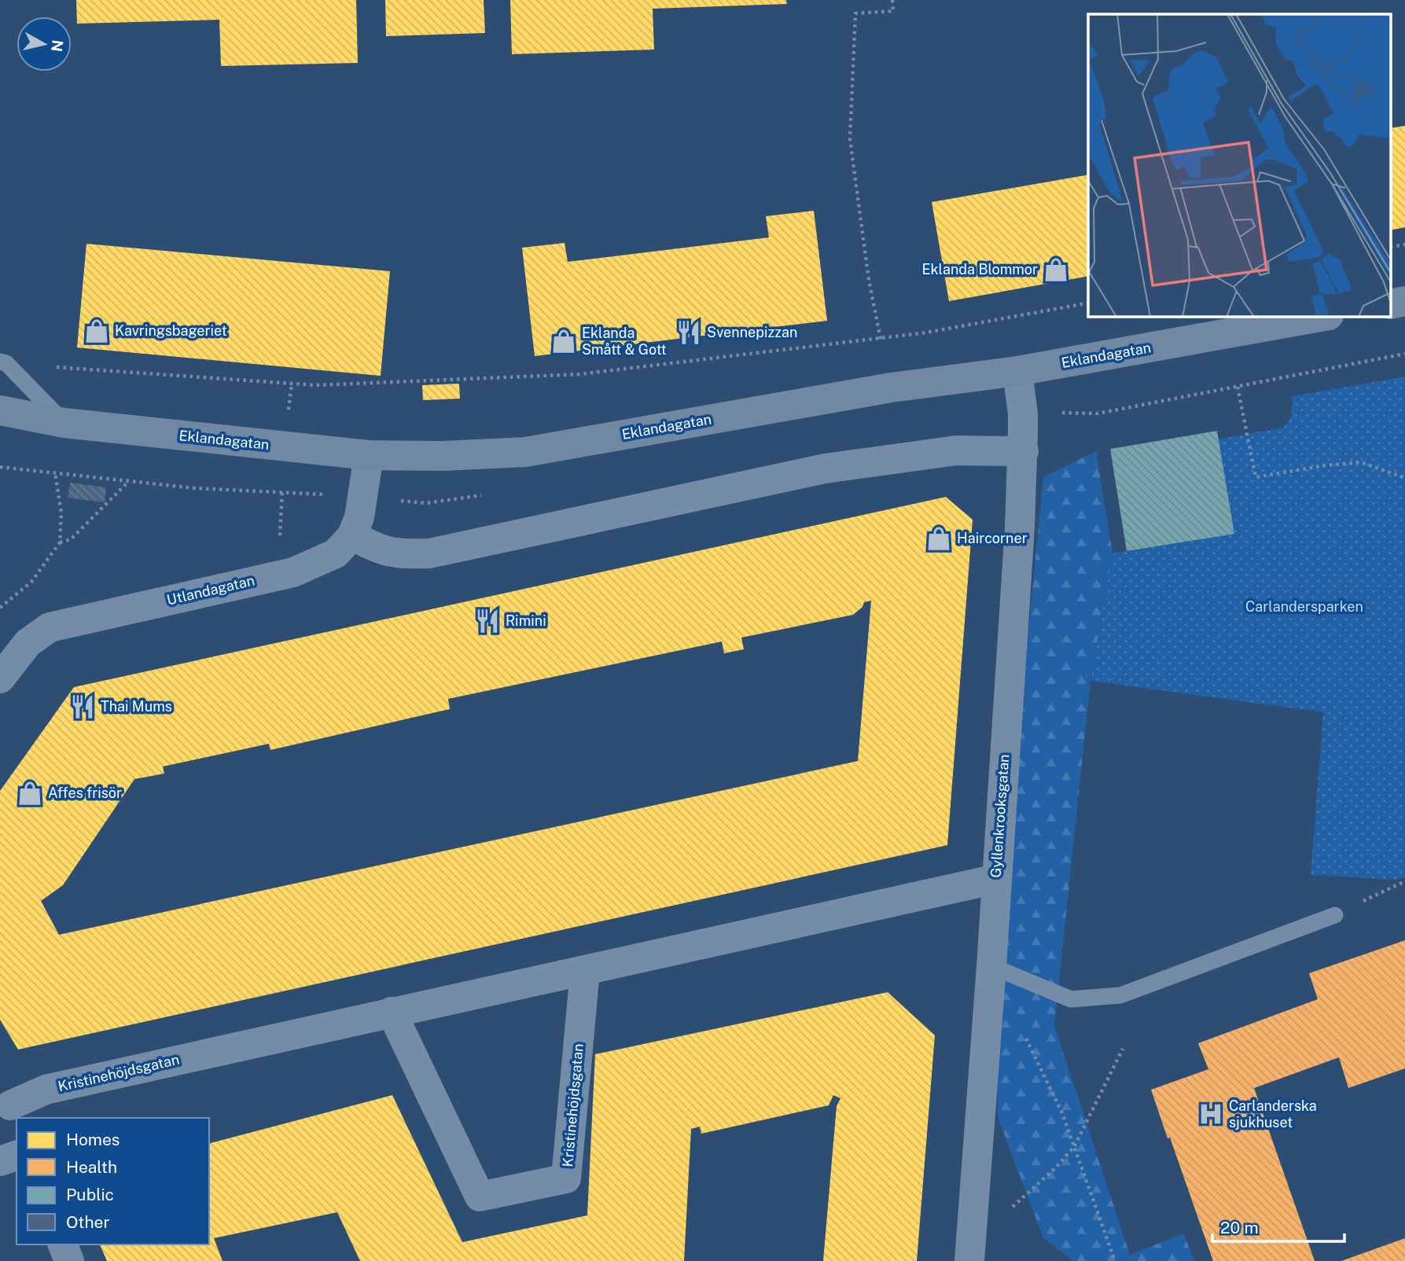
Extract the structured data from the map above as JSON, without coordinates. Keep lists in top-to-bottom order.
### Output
{
  "streets": {
    "street": [
      "Eklandagatan",
      "Utlandagatan",
      "Gyllenkrooksgatan",
      "Kristinehöjdsgatan"
    ]
  },
  "crossings": [
    ["Eklandagatan", "Utlandagatan"],
    ["Eklandagatan", "Gyllenkrooksgatan"],
    ["Gyllenkrooksgatan", "Kristinehöjdsgatan"]
  ],
  "parks": ["Carlandersparken"],
  "places": {
    "shop": [
      "Eklanda Blommor",
      "Kavringsbageriet",
      "Eklanda Smått & Gott",
      "Haircorner",
      "Affes frisör"
    ],
    "restaurant": ["Svennepizzan", "Rimini", "Thai Mums"],
    "hospital": ["Carlanderska sjukhuset"]
  },
  "legend": [
    "Homes",
    "Health",
    "Public",
    "Other"
  ],
  "scale_bar": "20 m",
  "north": "right"
}
